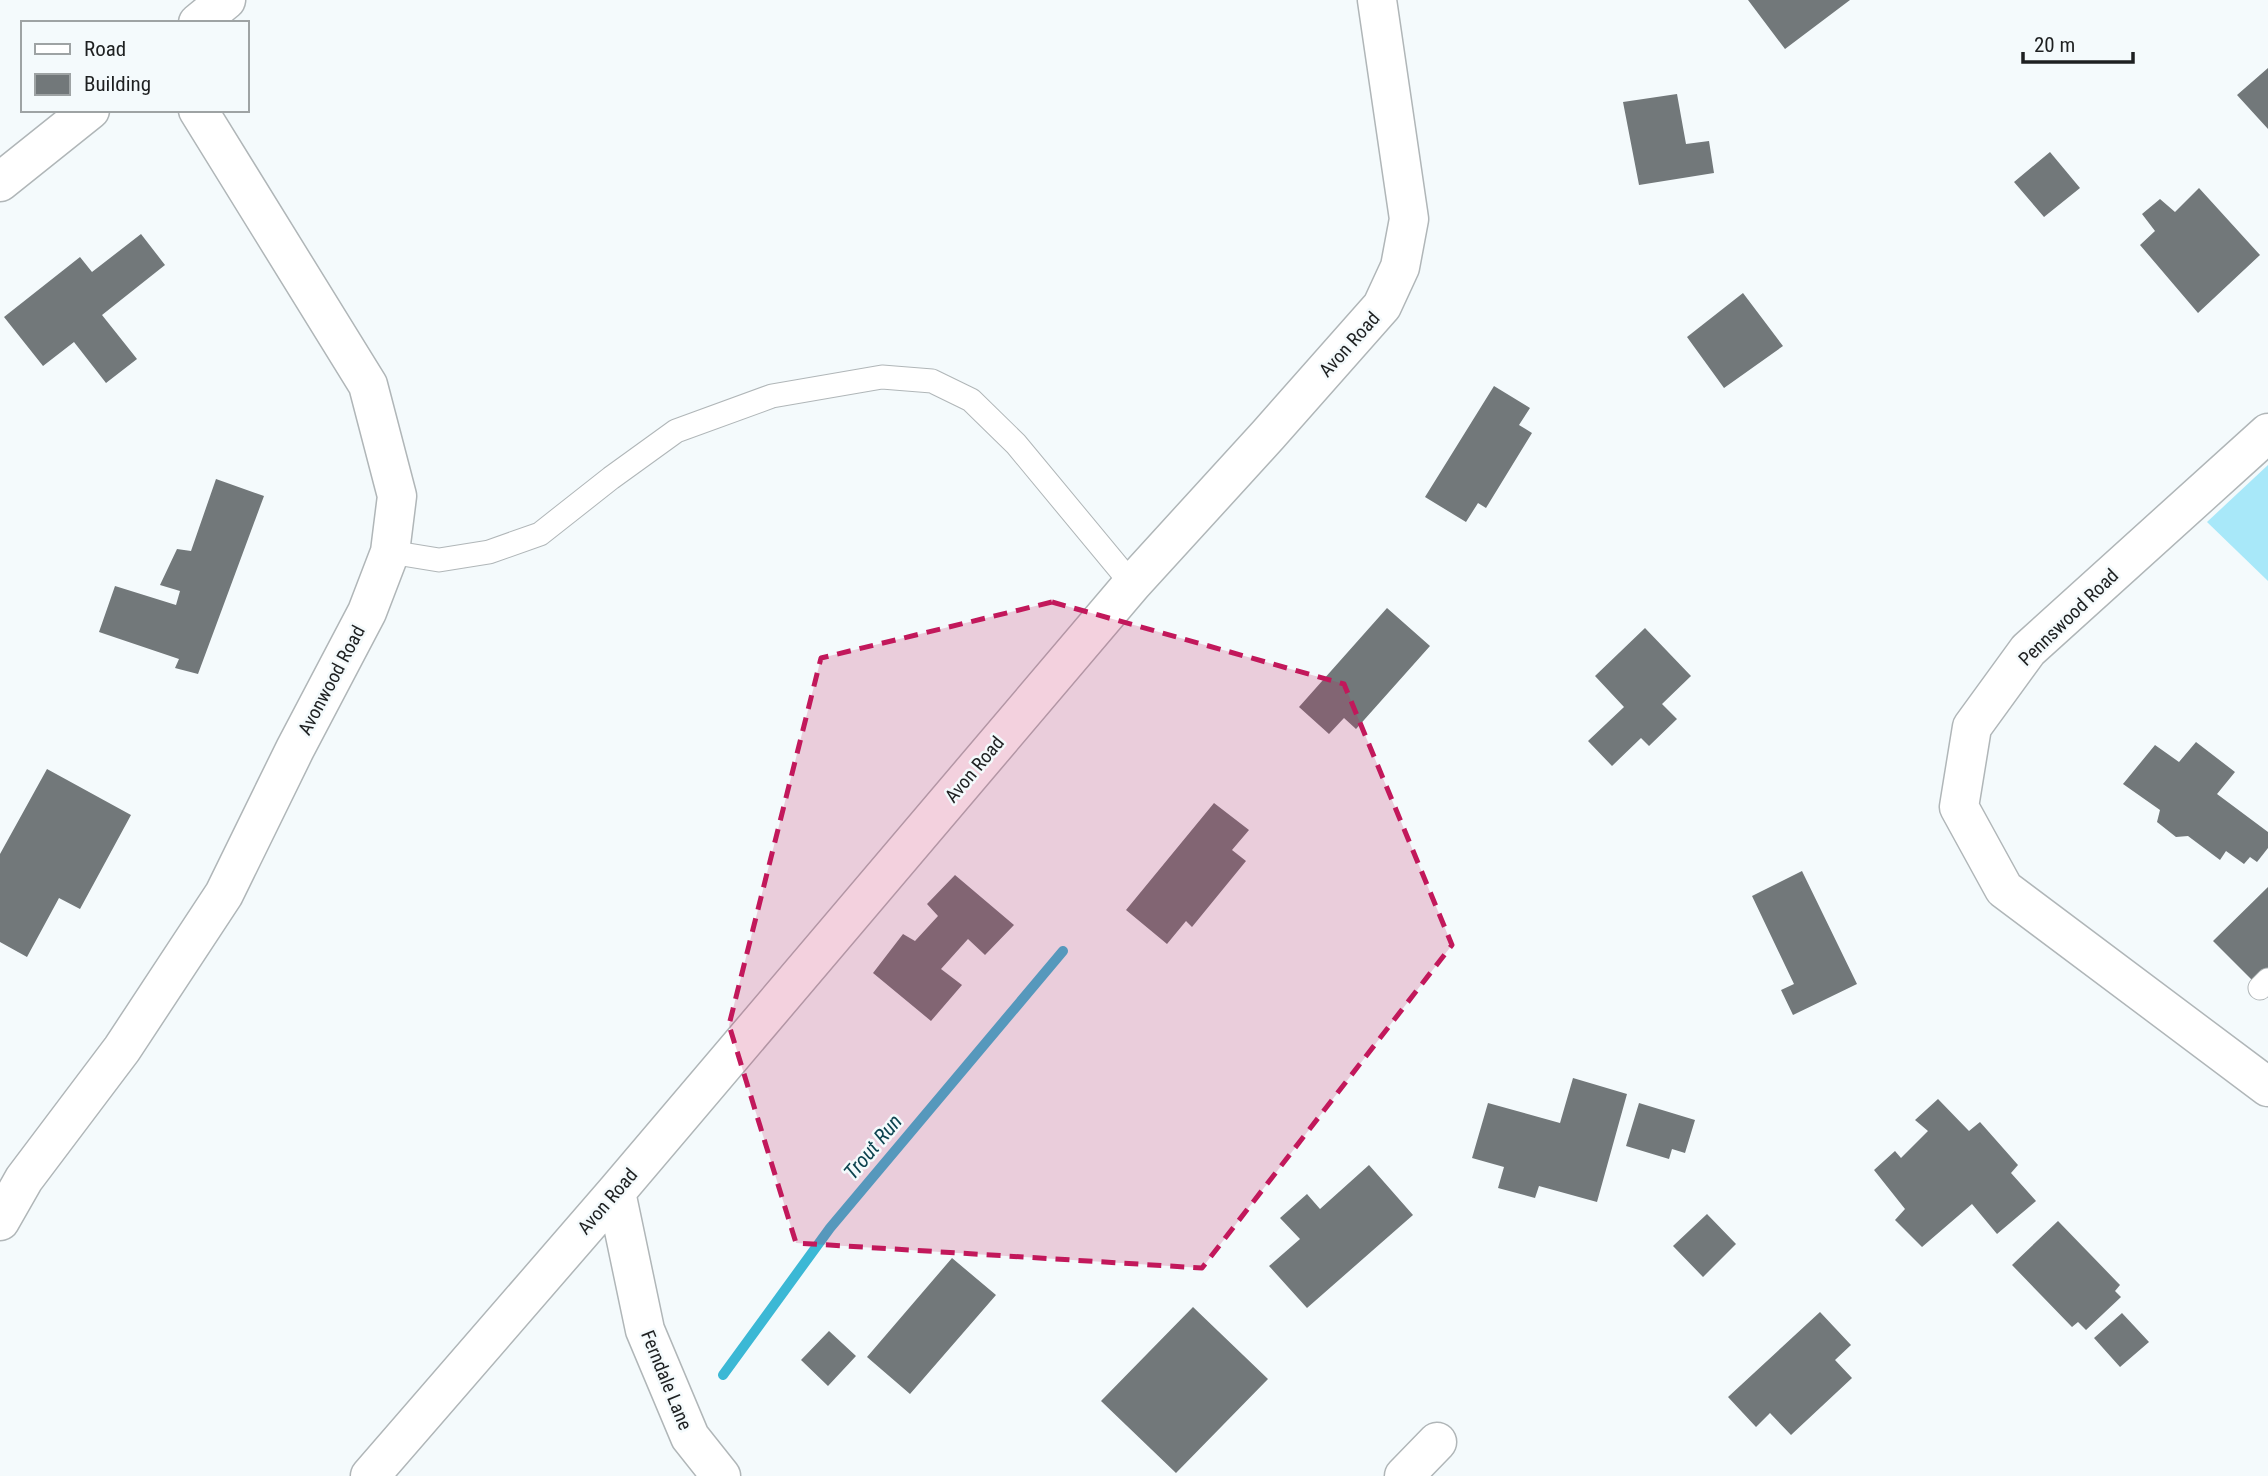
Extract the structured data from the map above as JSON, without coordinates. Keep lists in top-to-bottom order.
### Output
{
  "streets": {
    "street": [
      "Avon Road",
      "Pennswood Road",
      "Avonwood Road",
      "Ferndale Lane"
    ]
  },
  "crossings": [
    ["Avon Road", "Ferndale Lane"]
  ],
  "water": ["Trout Run"],
  "legend": ["Road", "Building"],
  "scale_bar": "20 m"
}
